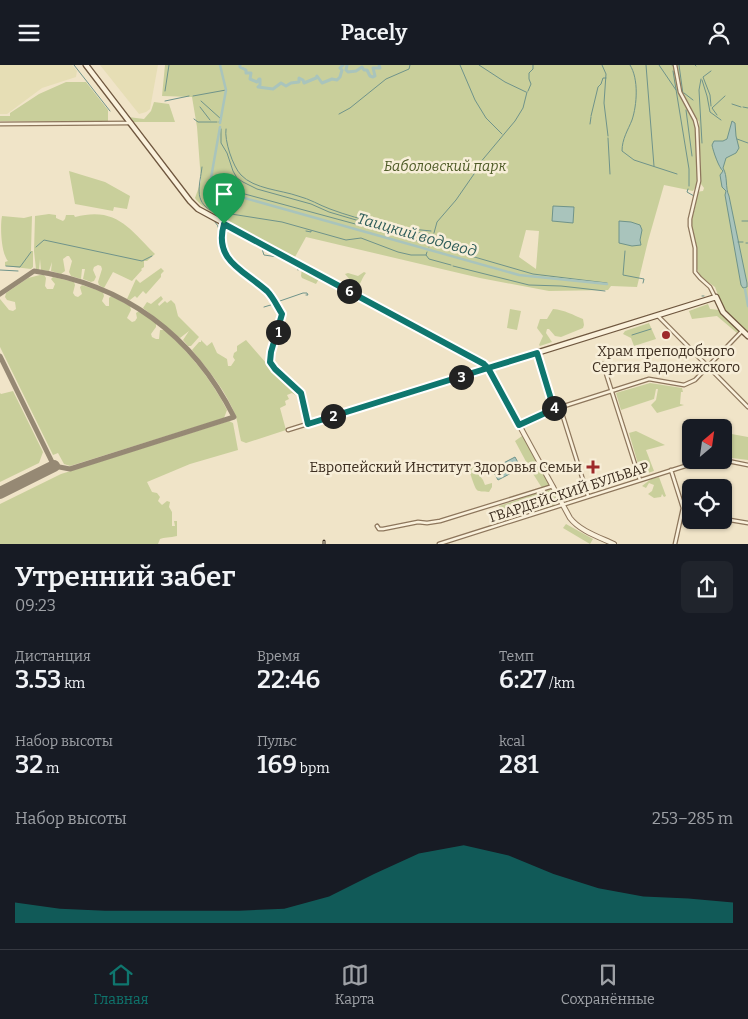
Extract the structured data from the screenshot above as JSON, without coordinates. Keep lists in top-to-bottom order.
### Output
{
  "streets": {
    "street": ["ГВАРДЕЙСКИЙ БУЛЬВАР"]
  },
  "water": ["Таицкий водовод"],
  "parks": ["Баболовский парк"],
  "places": {
    "other": ["Храм преподобного Сергия Радонежского"],
    "health": ["Европейский Институт Здоровья Семьи"]
  },
  "north": "top right",
  "page": {
    "header": "Pacely",
    "pins": [
      "6",
      "1",
      "3",
      "4",
      "2"
    ],
    "heading": ["Утренний забег", "09:23"],
    "stats": [
      ["Дистанция", "3.53 km"],
      ["Время", "22:46"],
      ["Темп", "6:27 /km"],
      ["Набор высоты", "32 m"],
      ["Пульс", "169 bpm"],
      ["kcal", "281"]
    ],
    "chart": ["Набор высоты", "253–285 m"],
    "tabs": ["Главная", "Карта", "Сохранённые"]
  }
}
